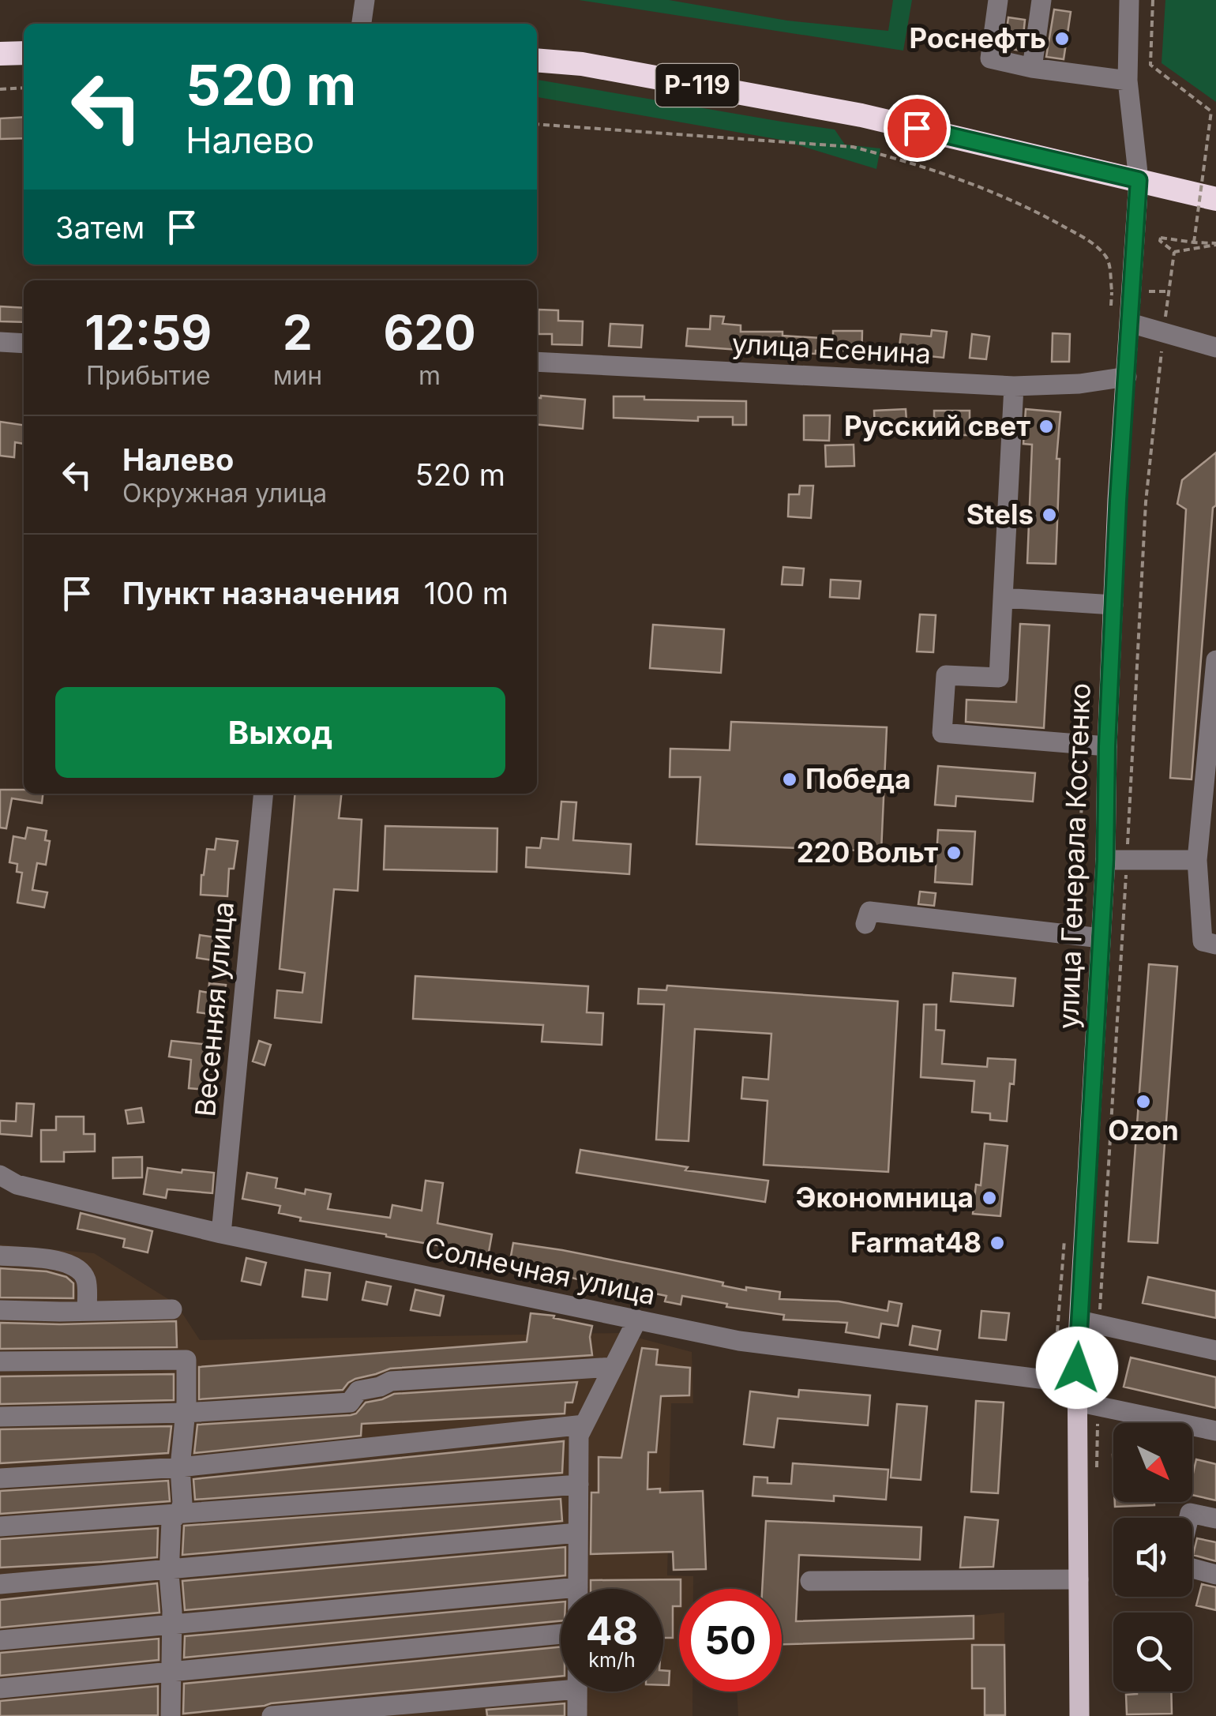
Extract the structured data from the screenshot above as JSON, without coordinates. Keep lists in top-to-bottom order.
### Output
{
  "streets": {
    "highway": ["Р-119"],
    "main road": ["улица Генерала Костенко"],
    "street": ["улица Есенина", "Весенняя улица", "Солнечная улица"]
  },
  "crossings": [
    ["Р-119", "улица Генерала Костенко"],
    ["улица Есенина", "улица Генерала Костенко"],
    ["улица Генерала Костенко", "Солнечная улица"],
    ["Весенняя улица", "Солнечная улица"]
  ],
  "places": [
    "Роснефть",
    "Русский свет",
    "Stels",
    "Победа",
    "220 Вольт",
    "Ozon",
    "Экономница",
    "Farmat48"
  ],
  "north": "bottom right",
  "page": {
    "turn": ["520 m", "Налево"],
    "then": "Затем",
    "eta": [
      "12:59",
      "Прибытие",
      "2",
      "мин",
      "620",
      "m"
    ],
    "list": [
      {
        "name": "Налево",
        "note": "Окружная улица",
        "value": "520 m"
      },
      {
        "name": "Пункт назначения",
        "value": "100 m"
      }
    ],
    "buttons": "Выход",
    "speed": "48 km/h",
    "limit": "50"
  }
}
